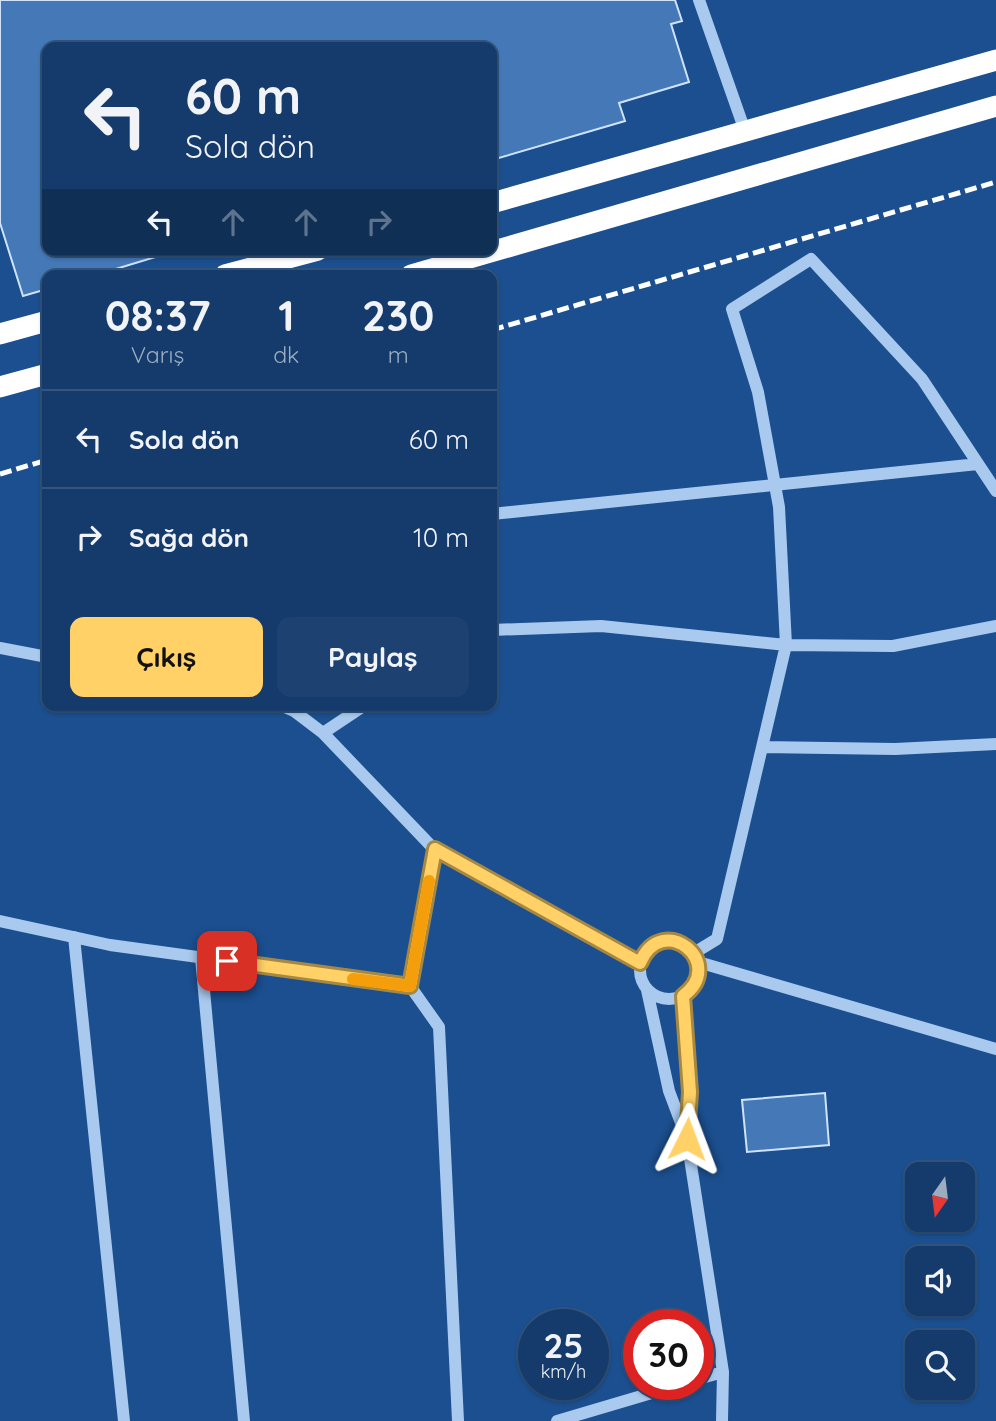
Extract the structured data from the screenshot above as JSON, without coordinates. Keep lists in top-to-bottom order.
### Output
{
  "north": "bottom",
  "page": {
    "turn": ["60 m", "Sola dön"],
    "eta": [
      "08:37",
      "Varış",
      "1",
      "dk",
      "230",
      "m"
    ],
    "list": [
      {
        "name": "Sola dön",
        "value": "60 m"
      },
      {
        "name": "Sağa dön",
        "value": "10 m"
      }
    ],
    "buttons": ["Çıkış", "Paylaş"],
    "speed": "25 km/h",
    "limit": "30"
  }
}
